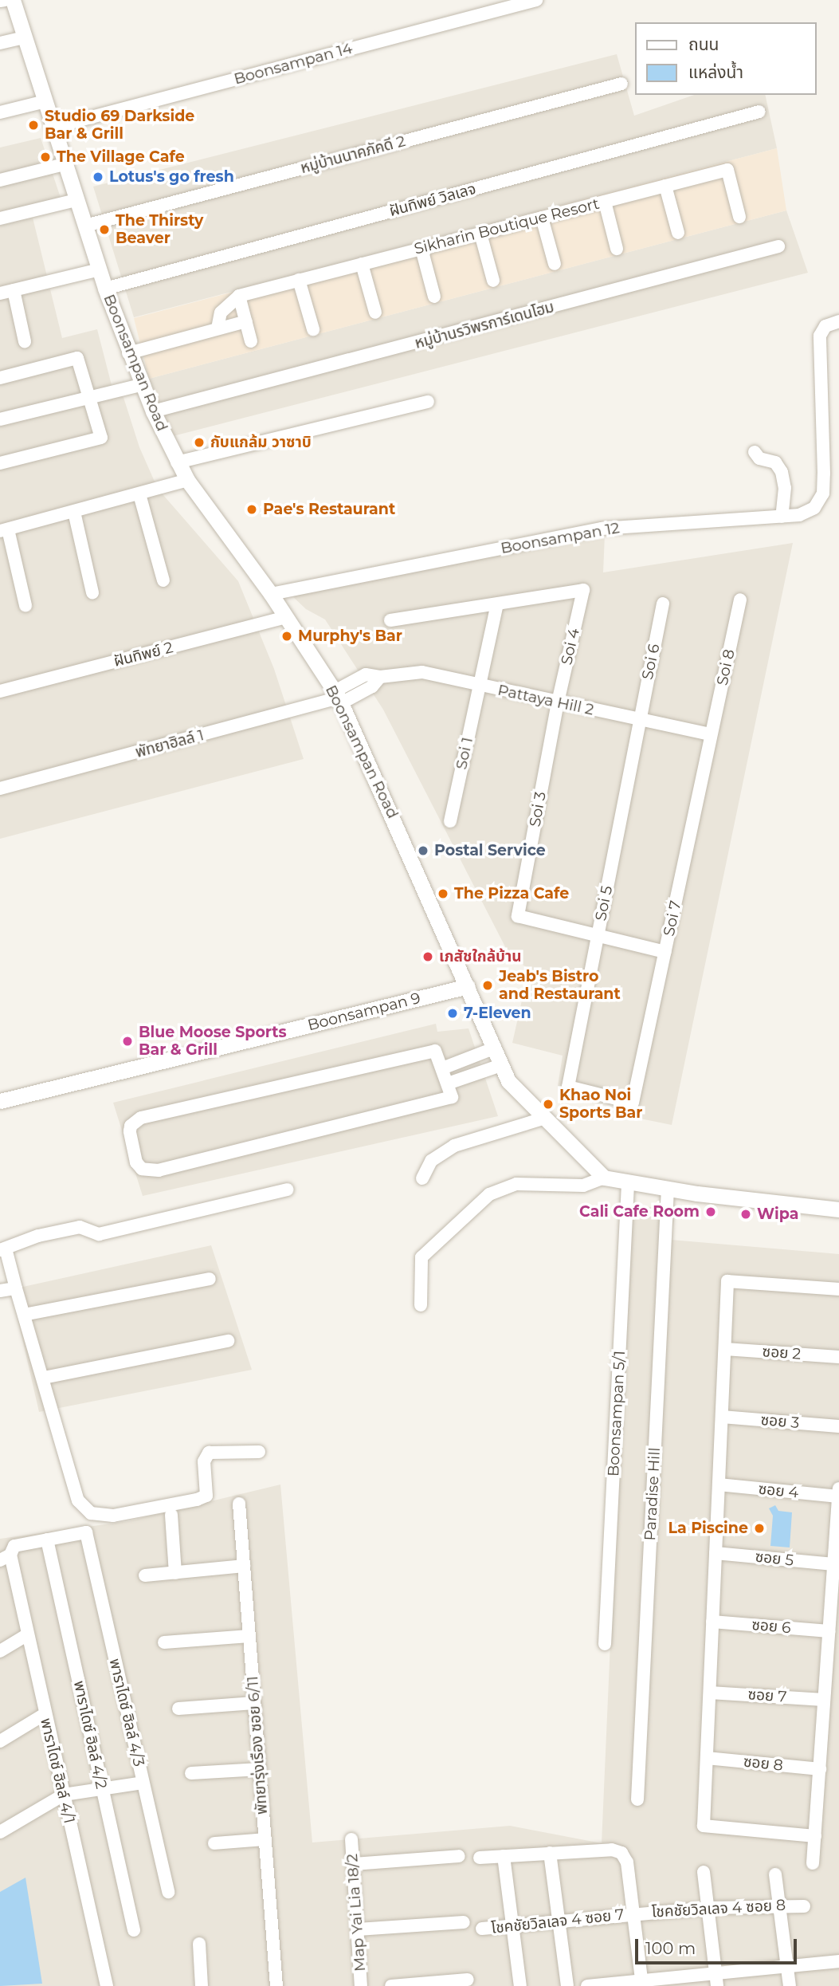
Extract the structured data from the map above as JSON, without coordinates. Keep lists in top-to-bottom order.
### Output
{
  "streets": {
    "street": [
      "Boonsampan 14",
      "หมู่บ้านนาคภัคดี 2",
      "ฝันทิพย์ วิลเลจ",
      "Sikharin Boutique Resort",
      "หมู่บ้านรวิพรการ์เดนโฮม",
      "Boonsampan Road",
      "Boonsampan 12",
      "Soi 4",
      "ฝันทิพย์ 2",
      "Soi 6",
      "Soi 8",
      "Pattaya Hill 2",
      "พัทยาฮิลล์ 1",
      "Soi 1",
      "Soi 3",
      "Soi 5",
      "Soi 7",
      "Boonsampan 9",
      "ซอย 2",
      "Boonsampan 5/1",
      "ซอย 3",
      "ซอย 4",
      "Paradise Hill",
      "ซอย 5",
      "ซอย 6",
      "ซอย 7",
      "พาราไดซ์ ฮิลล์ 4/3",
      "พาราไดซ์ ฮิลล์ 4/2",
      "พัทยารุ่งเรือง ซอย 6/11",
      "ซอย 8",
      "พาราไดซ์ ฮิลล์ 4/1",
      "โชคชัยวิลเลจ 4 ซอย 8",
      "Map Yai Lia 18/2",
      "โชคชัยวิลเลจ 4 ซอย 7"
    ]
  },
  "crossings": [
    ["Boonsampan 14", "Boonsampan Road"],
    ["หมู่บ้านนาคภัคดี 2", "Boonsampan Road"],
    ["ฝันทิพย์ วิลเลจ", "Boonsampan Road"],
    ["หมู่บ้านรวิพรการ์เดนโฮม", "Boonsampan Road"],
    ["Boonsampan Road", "Boonsampan 12"],
    ["Boonsampan Road", "ฝันทิพย์ 2"],
    ["Boonsampan Road", "Pattaya Hill 2"],
    ["Boonsampan Road", "พัทยาฮิลล์ 1"],
    ["Boonsampan Road", "Boonsampan 9"],
    ["Boonsampan Road", "Boonsampan 5/1"],
    ["Boonsampan Road", "Paradise Hill"],
    ["Soi 4", "Pattaya Hill 2"],
    ["Soi 4", "Soi 1"],
    ["Soi 4", "Soi 3"],
    ["Soi 6", "Pattaya Hill 2"],
    ["Soi 6", "Soi 5"],
    ["Soi 8", "Pattaya Hill 2"],
    ["Soi 8", "Soi 7"],
    ["Pattaya Hill 2", "พัทยาฮิลล์ 1"],
    ["Pattaya Hill 2", "Soi 1"],
    ["Pattaya Hill 2", "Soi 3"],
    ["Pattaya Hill 2", "Soi 5"],
    ["Pattaya Hill 2", "Soi 7"],
    ["Soi 3", "Soi 5"],
    ["Soi 5", "Soi 7"],
    ["พาราไดซ์ ฮิลล์ 4/3", "พาราไดซ์ ฮิลล์ 4/2"],
    ["โชคชัยวิลเลจ 4 ซอย 8", "โชคชัยวิลเลจ 4 ซอย 7"]
  ],
  "places": [
    "Studio 69 Darkside Bar & Grill",
    "The Village Cafe",
    "Lotus's go fresh",
    "The Thirsty Beaver",
    "กับแกล้ม วาซาบิ",
    "Pae's Restaurant",
    "Murphy's Bar",
    "Postal Service",
    "The Pizza Cafe",
    "เภสัชใกล้บ้าน",
    "Jeab's Bistro and Restaurant",
    "7-Eleven",
    "Blue Moose Sports Bar & Grill",
    "Khao Noi Sports Bar",
    "Cali Cafe Room",
    "Wipa",
    "La Piscine"
  ],
  "legend": ["ถนน", "แหล่งน้ำ"],
  "scale_bar": "100 m"
}
